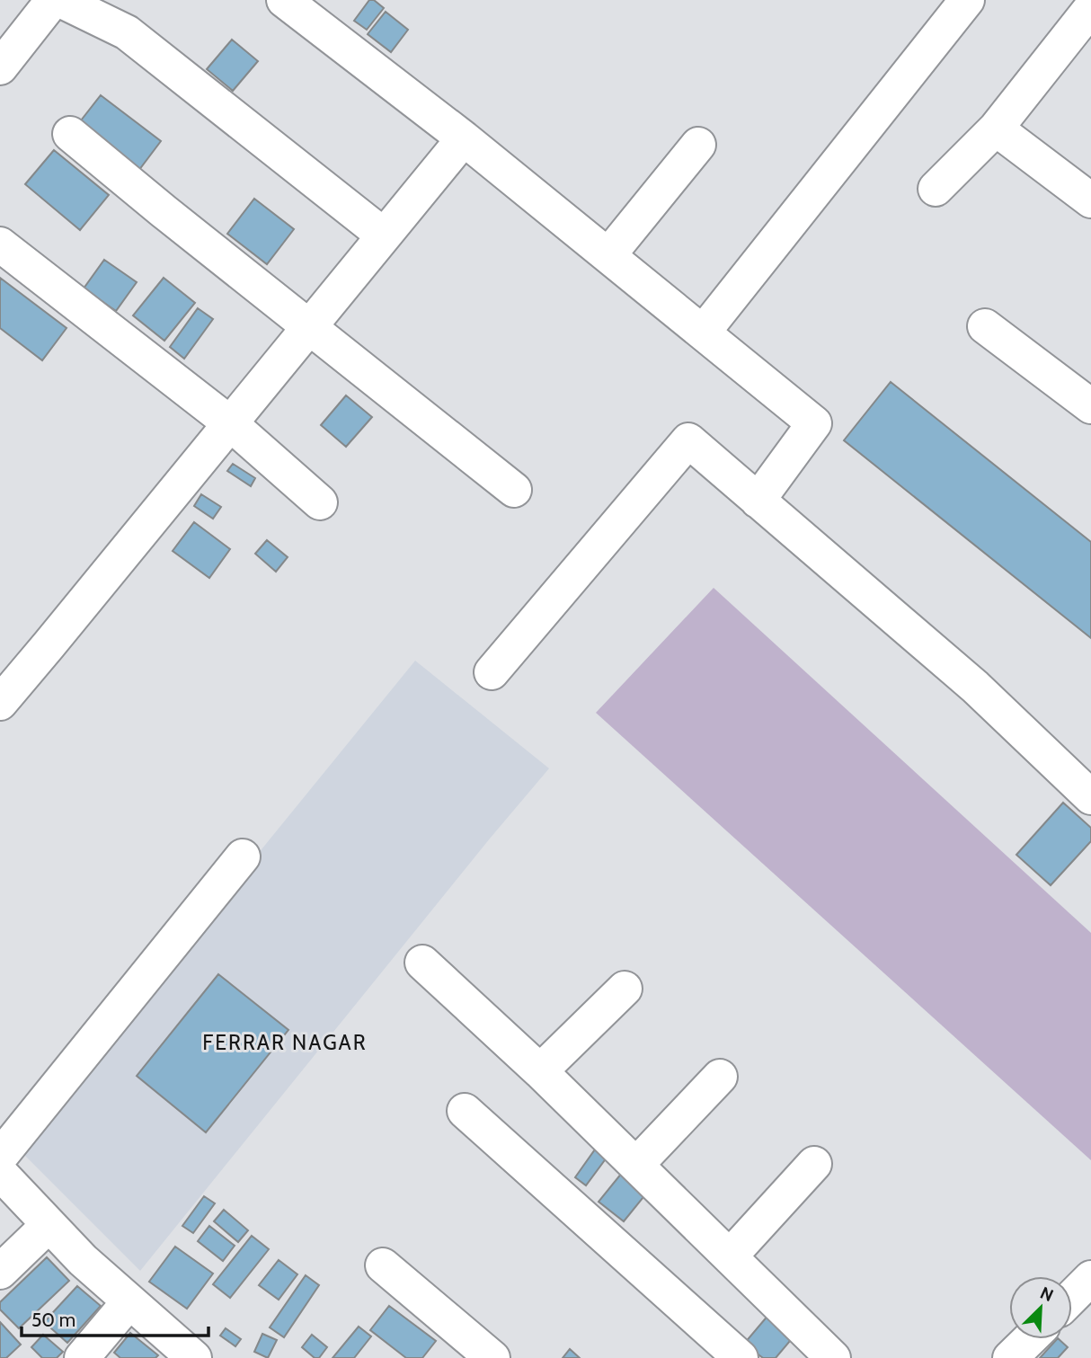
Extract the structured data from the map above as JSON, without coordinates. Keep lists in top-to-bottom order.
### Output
{
  "districts": ["FERRAR NAGAR"],
  "scale_bar": "50 m",
  "north": "top right"
}
